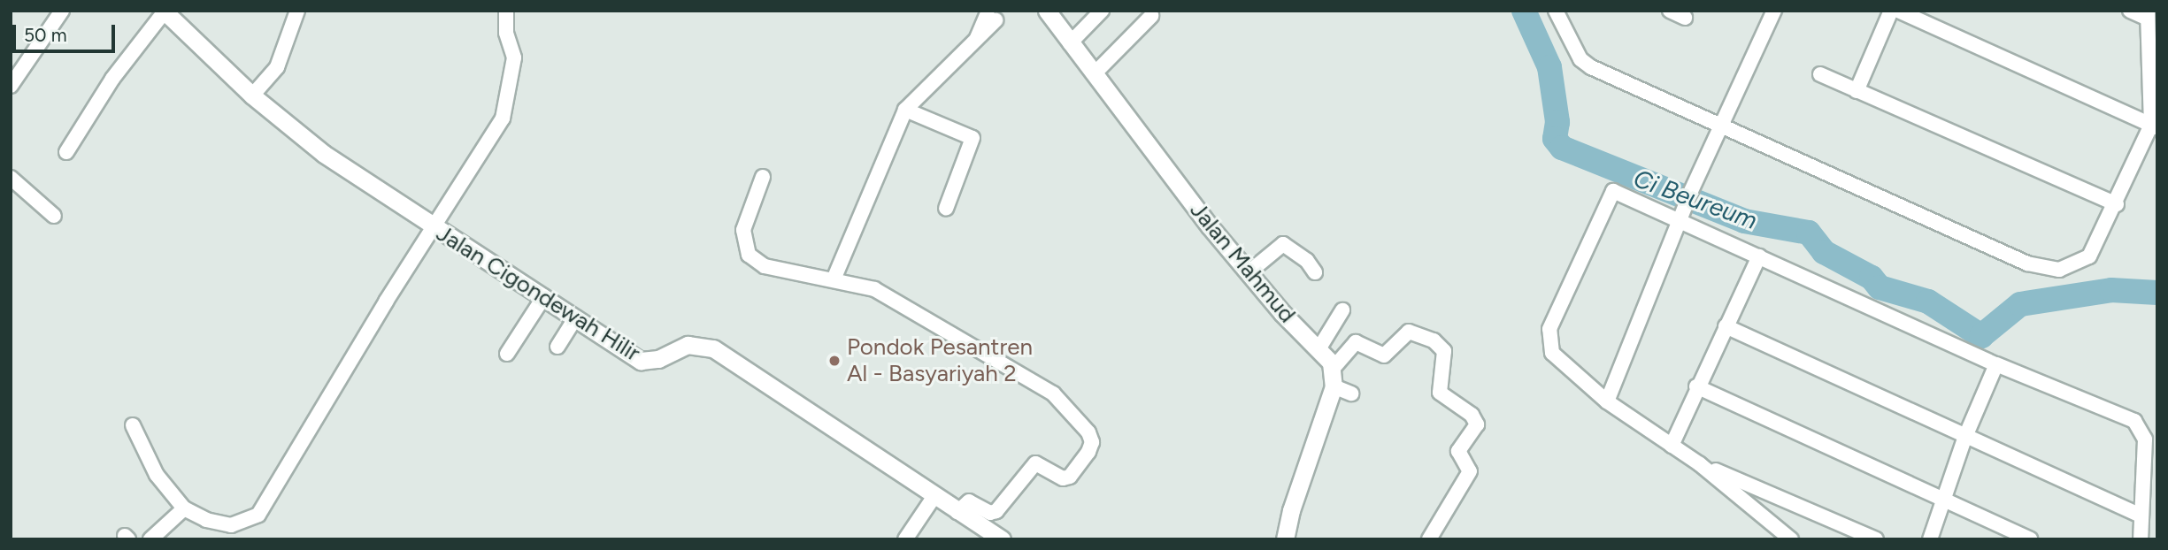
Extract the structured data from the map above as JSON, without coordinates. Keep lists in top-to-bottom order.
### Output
{
  "streets": {
    "street": ["Jalan Mahmud", "Jalan Cigondewah Hilir"]
  },
  "water": ["Ci Beureum"],
  "places": ["Pondok Pesantren Al - Basyariyah 2"],
  "scale_bar": "50 m"
}
